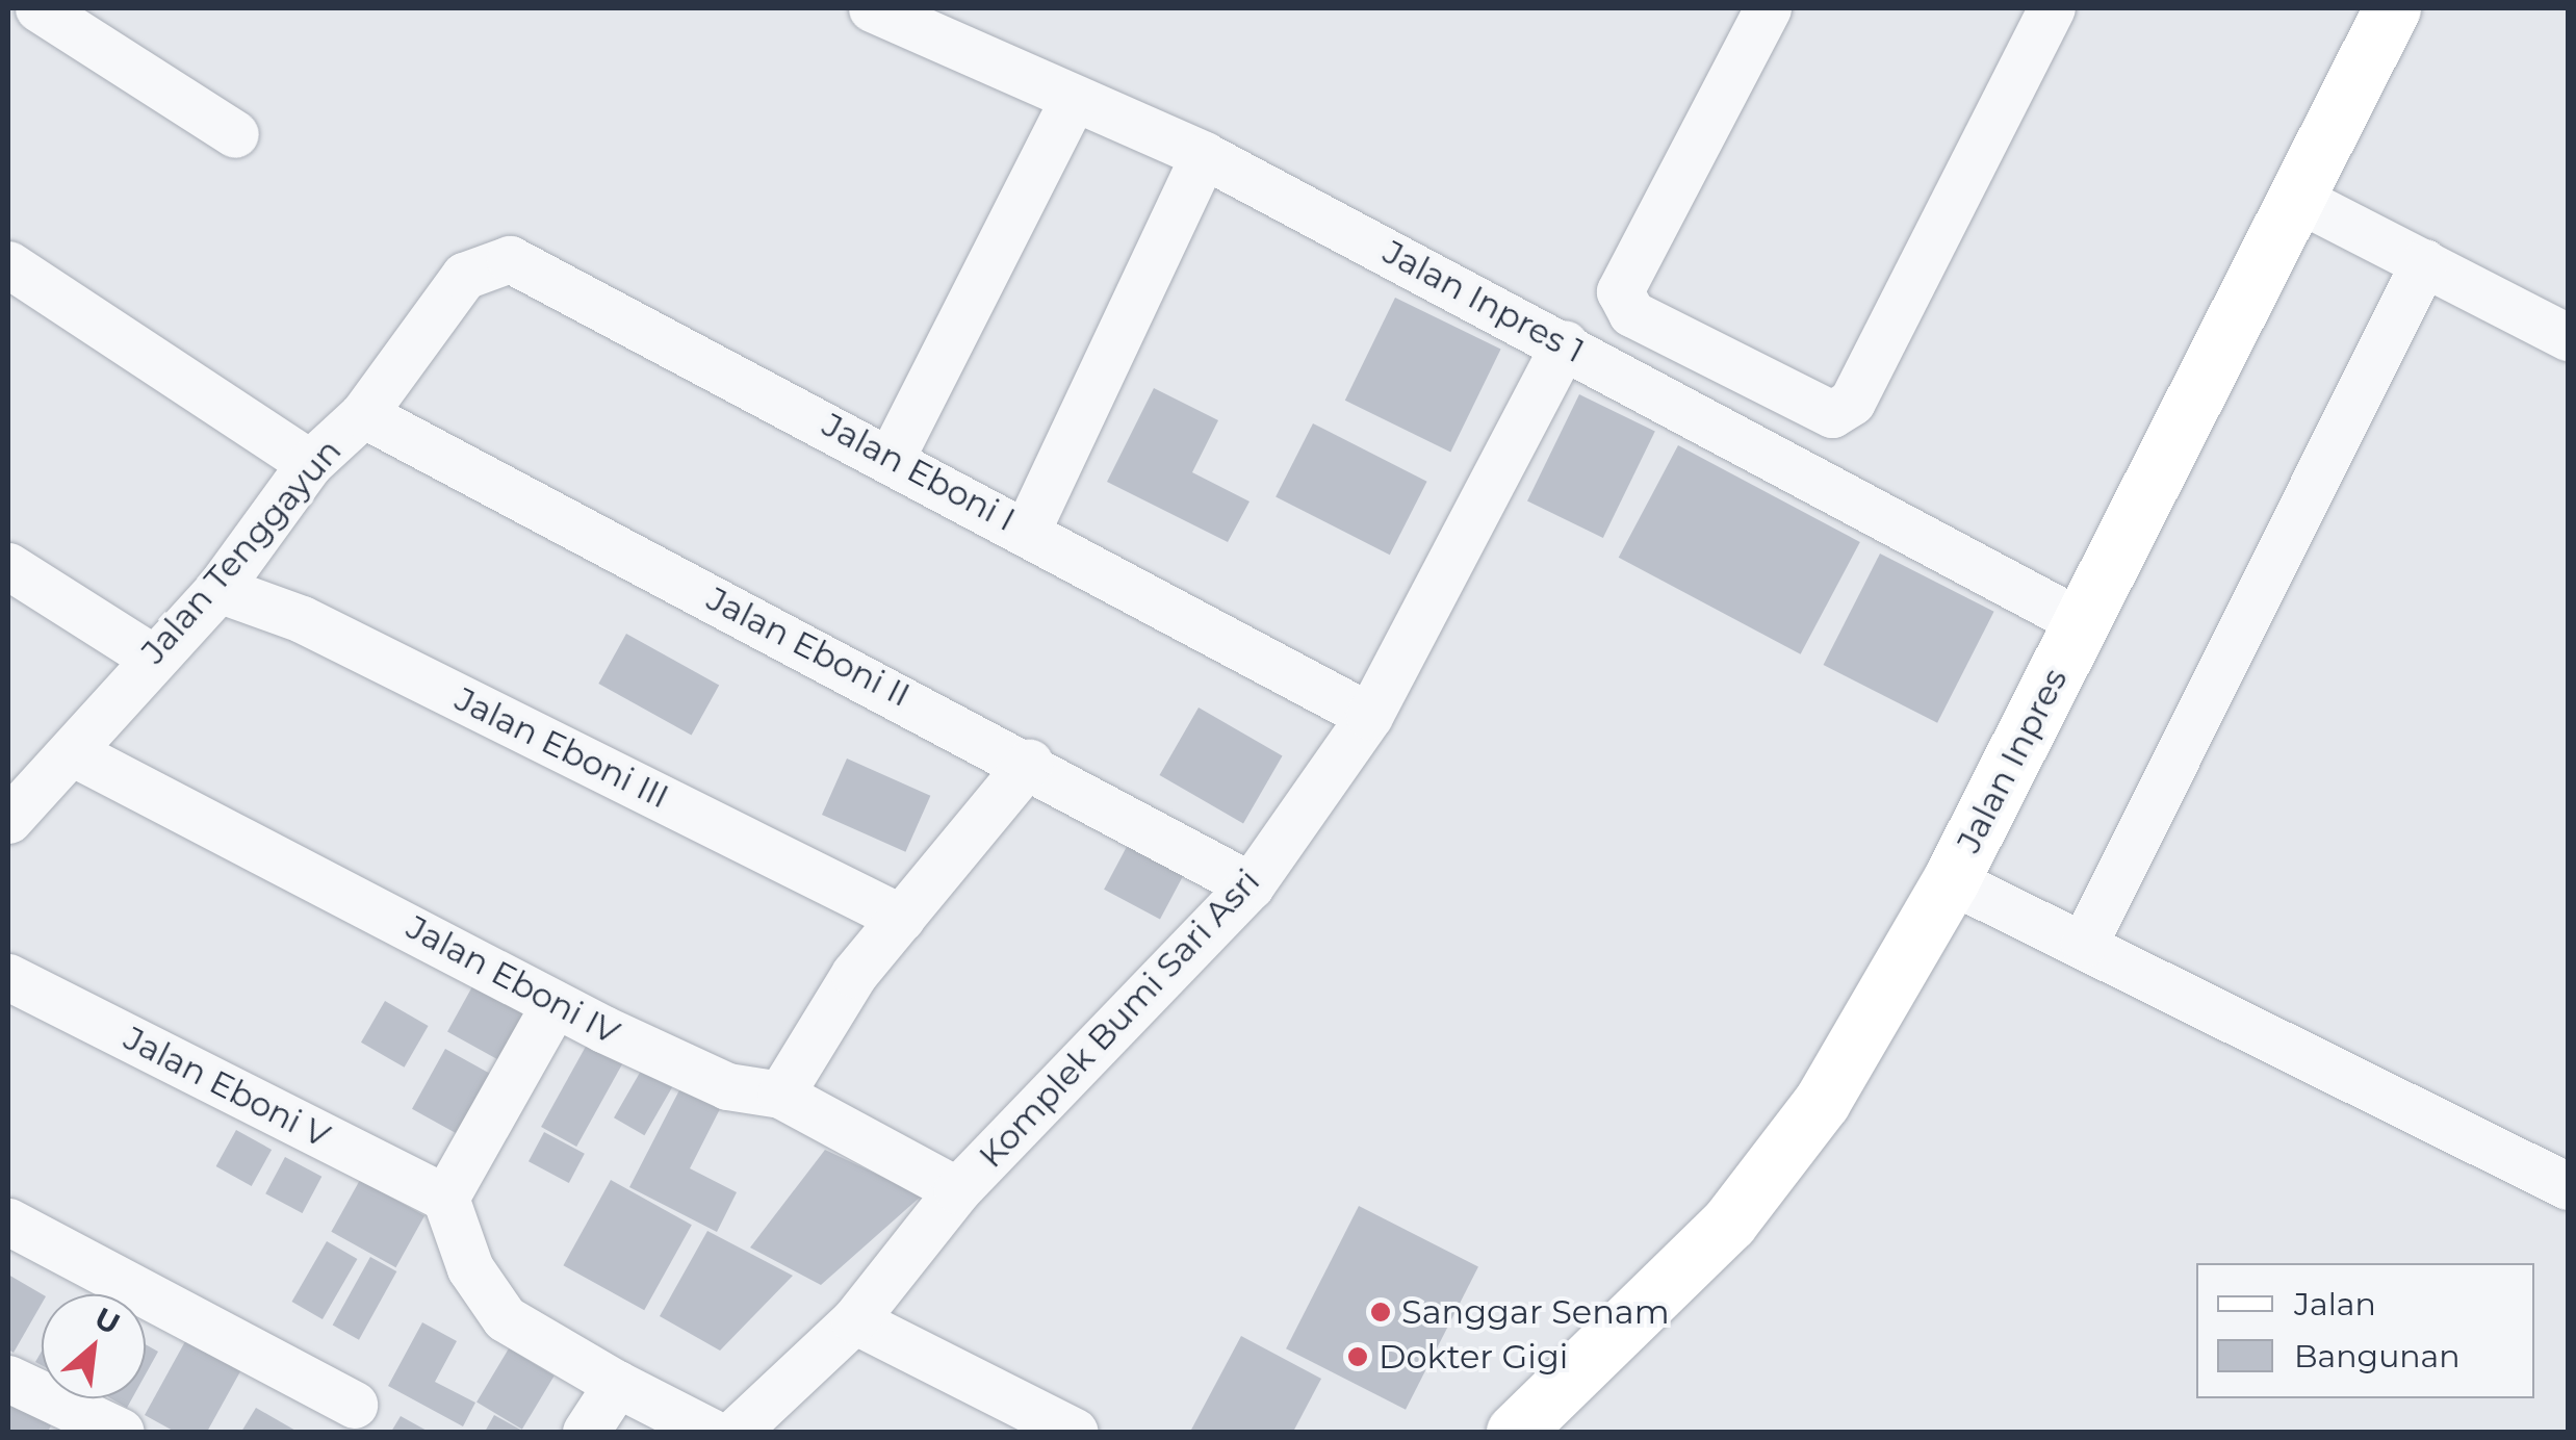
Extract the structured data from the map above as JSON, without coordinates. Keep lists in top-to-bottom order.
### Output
{
  "streets": {
    "main road": ["Jalan Inpres"],
    "street": [
      "Jalan Inpres 1",
      "Jalan Eboni I",
      "Jalan Tenggayun",
      "Jalan Eboni II",
      "Jalan Eboni III",
      "Jalan Eboni IV",
      "Komplek Bumi Sari Asri",
      "Jalan Eboni V"
    ]
  },
  "crossings": [
    ["Jalan Inpres 1", "Jalan Inpres"],
    ["Jalan Inpres 1", "Komplek Bumi Sari Asri"],
    ["Jalan Eboni I", "Jalan Tenggayun"],
    ["Jalan Eboni I", "Komplek Bumi Sari Asri"],
    ["Jalan Tenggayun", "Jalan Eboni II"],
    ["Jalan Tenggayun", "Jalan Eboni III"],
    ["Jalan Tenggayun", "Jalan Eboni IV"],
    ["Jalan Eboni II", "Komplek Bumi Sari Asri"],
    ["Jalan Eboni IV", "Komplek Bumi Sari Asri"]
  ],
  "places": ["Sanggar Senam", "Dokter Gigi"],
  "legend": ["Jalan", "Bangunan"],
  "north": "top right"
}
